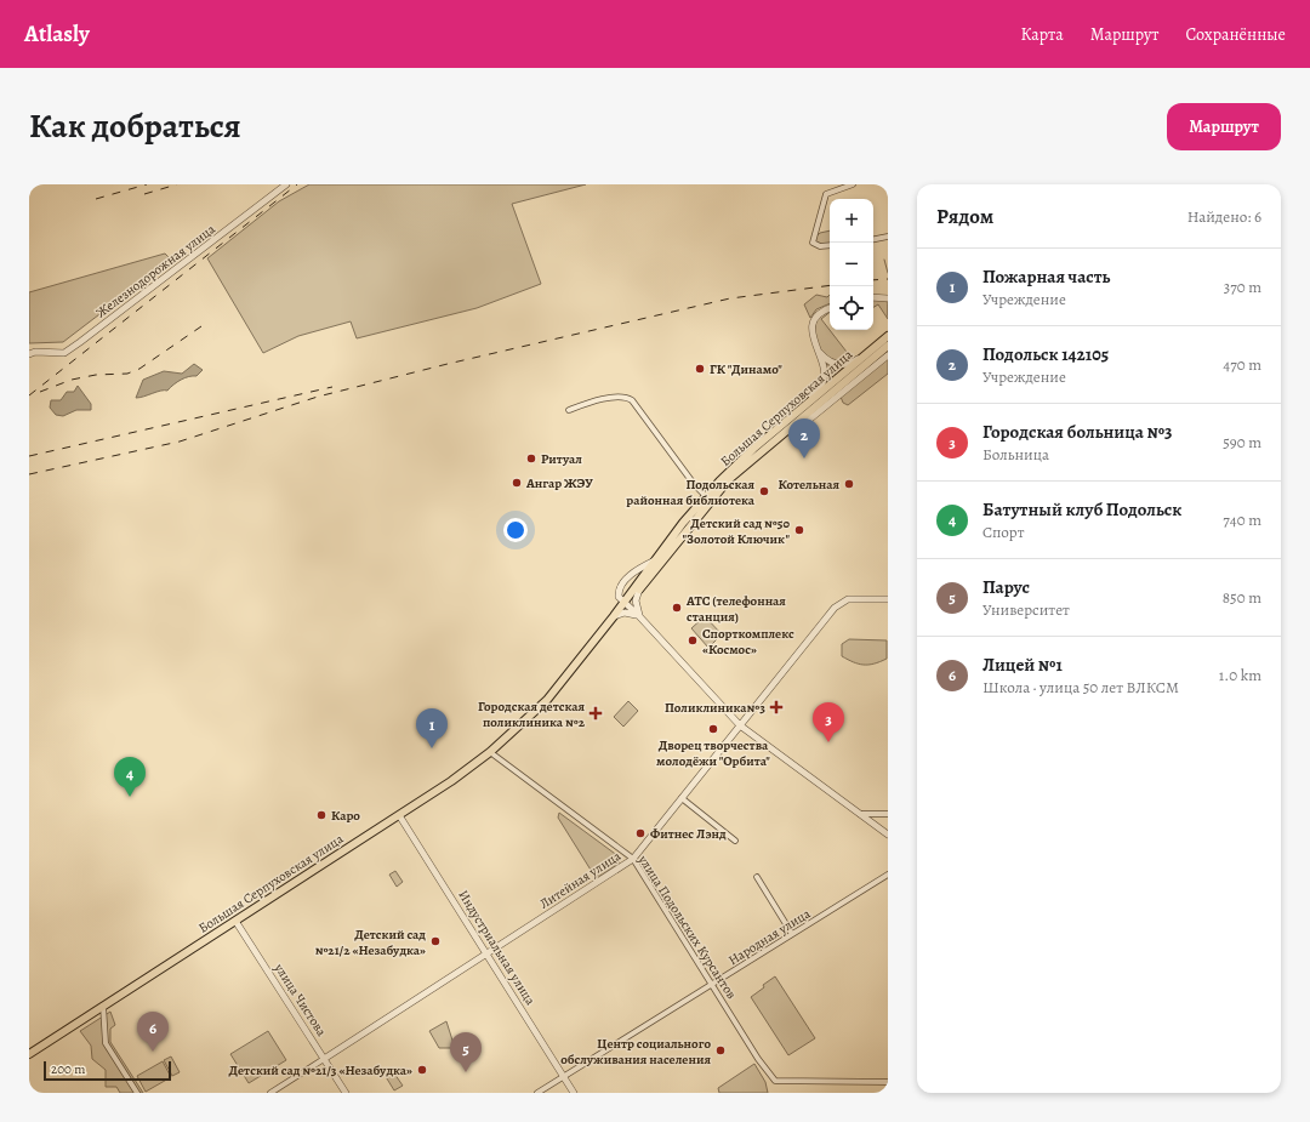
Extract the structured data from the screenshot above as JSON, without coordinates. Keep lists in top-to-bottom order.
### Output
{
  "streets": {
    "main road": ["Большая Серпуховская улица"],
    "street": [
      "Железнодорожная улица",
      "Литейная улица",
      "улица Подольских Курсантов",
      "Народная улица",
      "Индустриальная улица",
      "улица Чистова"
    ]
  },
  "crossings": [
    ["Большая Серпуховская улица", "улица Подольских Курсантов"],
    ["Большая Серпуховская улица", "Индустриальная улица"],
    ["Большая Серпуховская улица", "улица Чистова"],
    ["Литейная улица", "улица Подольских Курсантов"],
    ["Литейная улица", "Индустриальная улица"],
    ["Литейная улица", "улица Чистова"],
    ["улица Подольских Курсантов", "Народная улица"],
    ["Народная улица", "Индустриальная улица"]
  ],
  "places": {
    "other": [
      "ГК \"Динамо\"",
      "Ритуал",
      "Ангар ЖЭУ",
      "Котельная",
      "Подольская районная библиотека",
      "Детский сад №50 \"Золотой Ключик\"",
      "АТС (телефонная станция)",
      "Спорткомплекс «Космос»",
      "Дворец творчества молодёжи \"Орбита\"",
      "Каро",
      "Фитнес Лэнд",
      "Детский сад №21/2 «Незабудка»",
      "Центр социального обслуживания населения",
      "Детский сад №21/3 «Незабудка»"
    ],
    "health": ["Поликлиника№3", "Городская детская поликлиника №2"]
  },
  "scale_bar": "200 m",
  "page": {
    "header": "Atlasly",
    "nav": ["Карта", "Маршрут", "Сохранённые"],
    "title": "Как добраться",
    "buttons": "Маршрут",
    "heading": ["Рядом", "Найдено: 6"],
    "map_buttons": ["+", "−"],
    "list": [
      {
        "mark": "1",
        "name": "Пожарная часть",
        "note": "Учреждение",
        "value": "370 m"
      },
      {
        "mark": "2",
        "name": "Подольск 142105",
        "note": "Учреждение",
        "value": "470 m"
      },
      {
        "mark": "3",
        "name": "Городская больница №3",
        "note": "Больница",
        "value": "590 m"
      },
      {
        "mark": "4",
        "name": "Батутный клуб Подольск",
        "note": "Спорт",
        "value": "740 m"
      },
      {
        "mark": "5",
        "name": "Парус",
        "note": "Университет",
        "value": "850 m"
      },
      {
        "mark": "6",
        "name": "Лицей №1",
        "note": "Школа · улица 50 лет ВЛКСМ",
        "value": "1.0 km"
      }
    ],
    "pins": [
      "2",
      "3",
      "1",
      "4",
      "6",
      "5"
    ],
    "scale": "200 m"
  }
}
